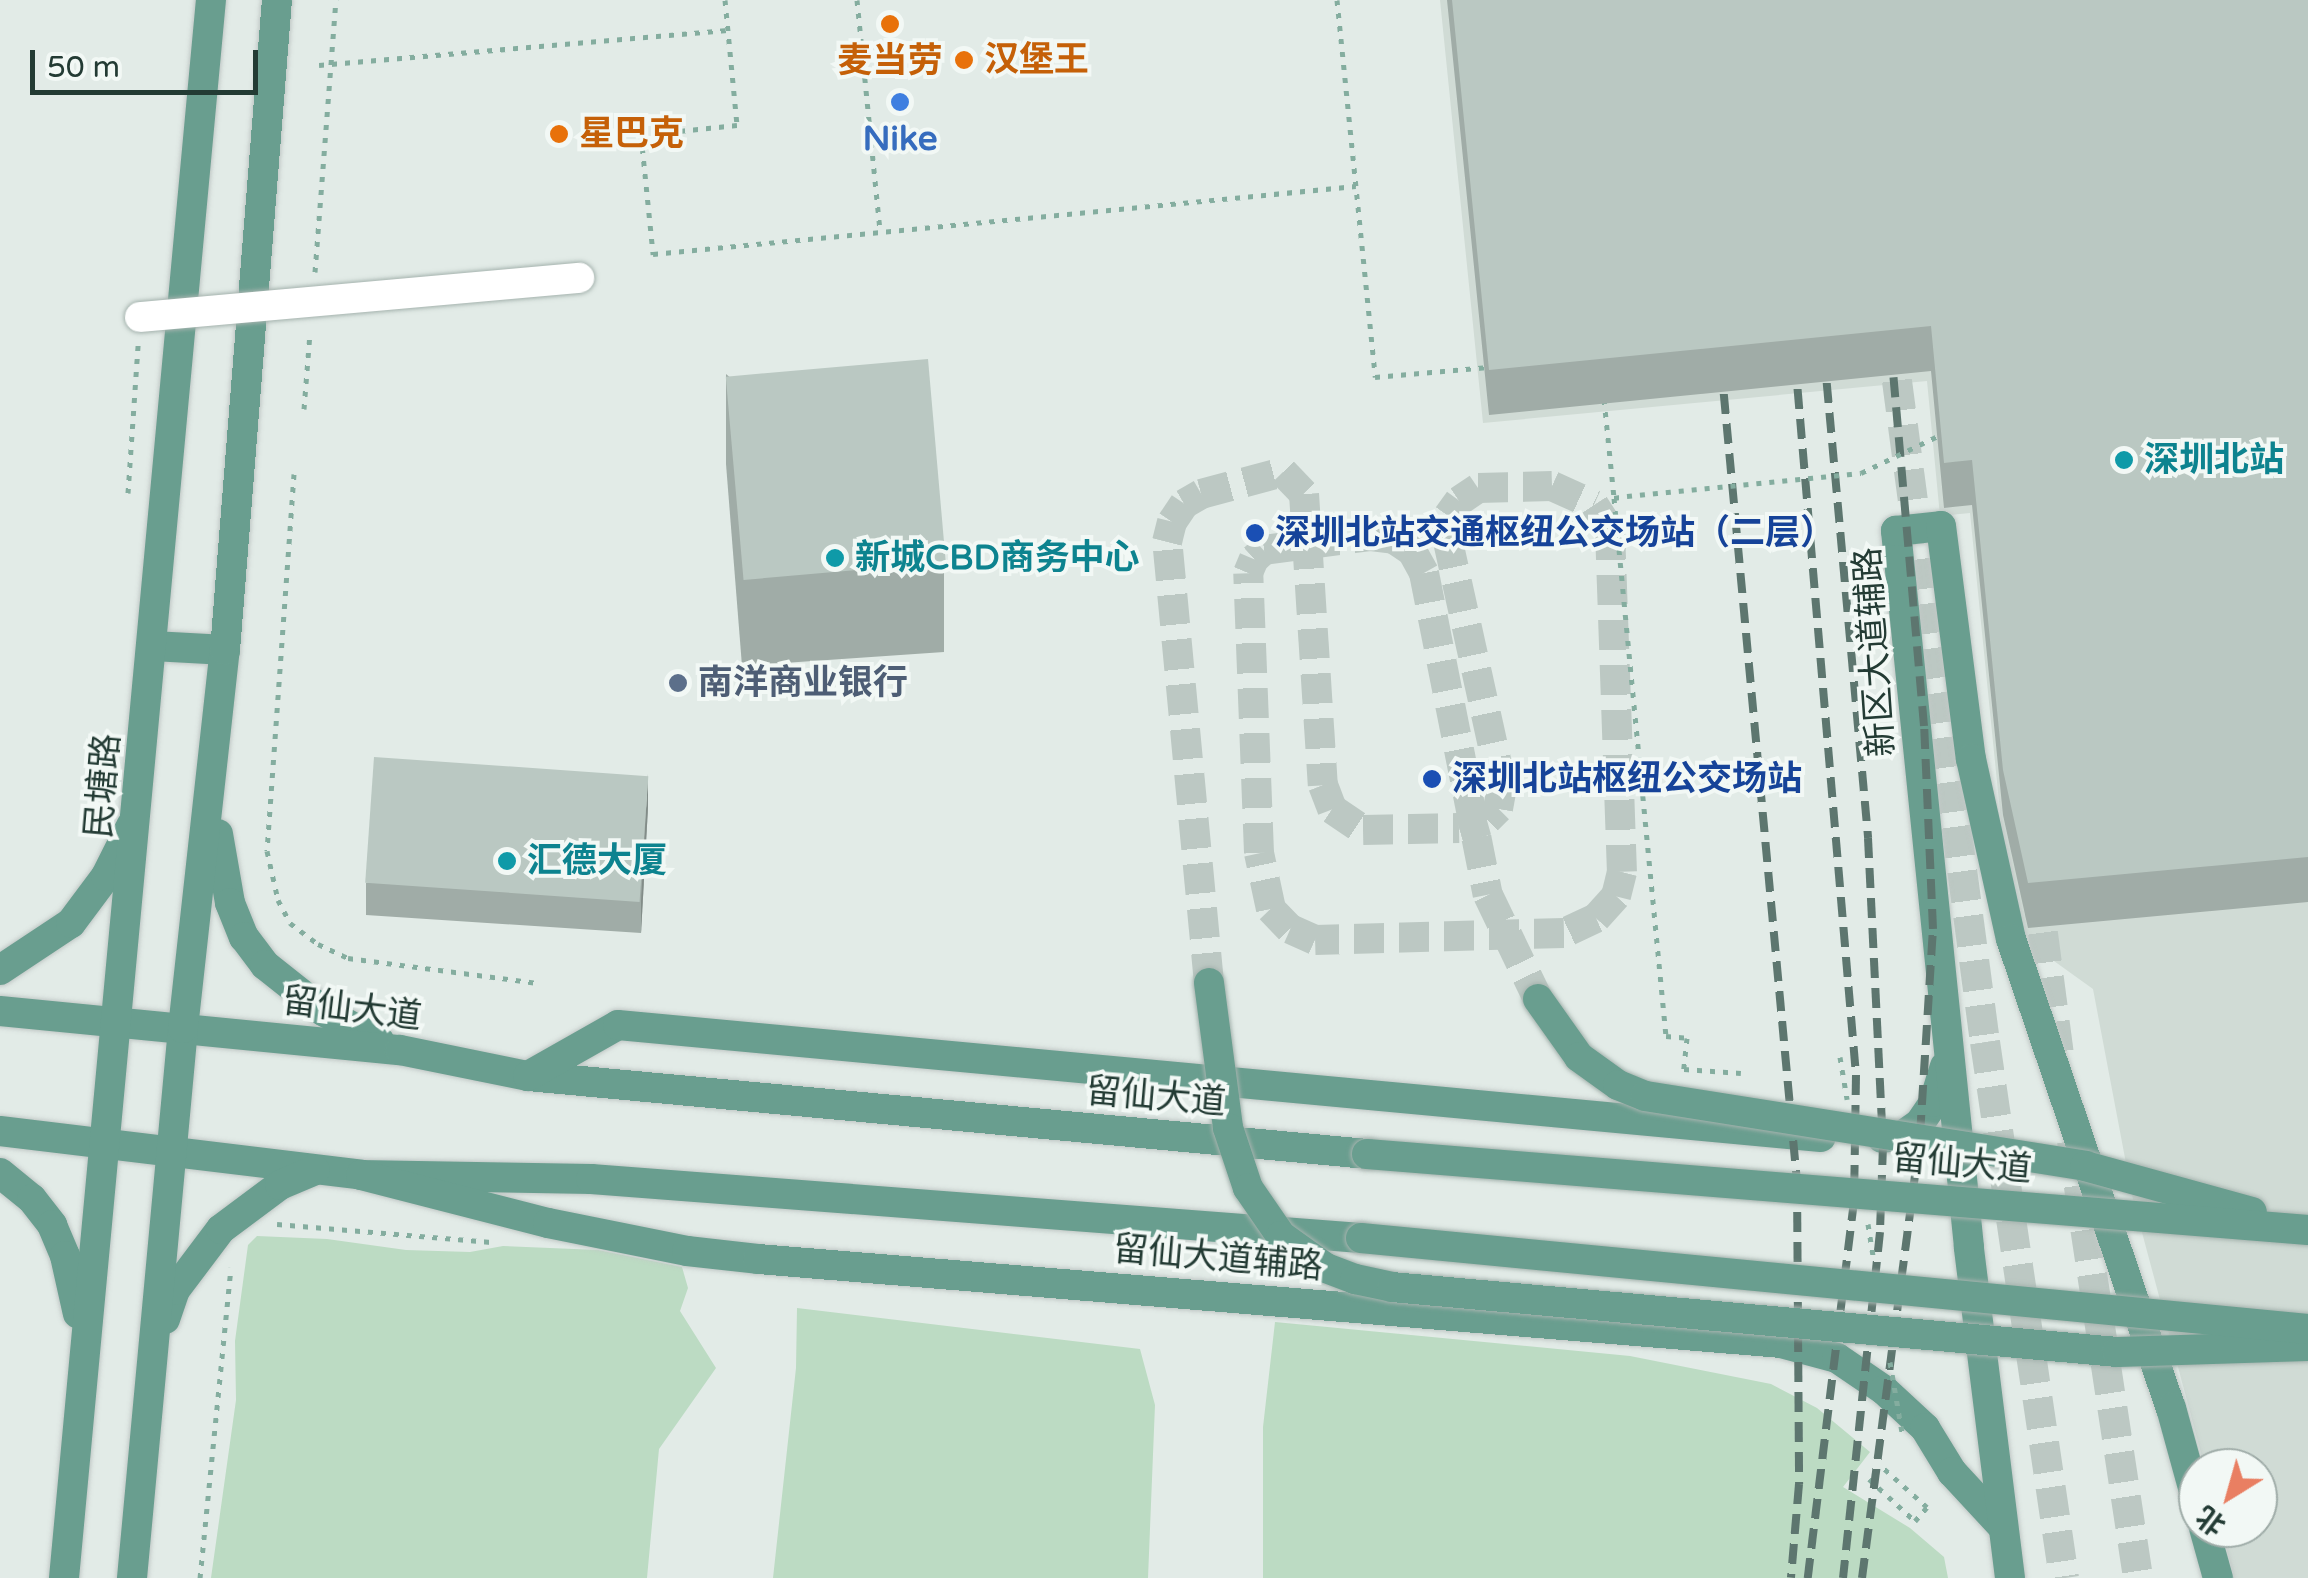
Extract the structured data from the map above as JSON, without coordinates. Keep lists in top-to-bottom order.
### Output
{
  "streets": {
    "main road": [
      "新区大道辅路",
      "民塘路",
      "留仙大道",
      "留仙大道辅路"
    ]
  },
  "crossings": [
    ["新区大道辅路", "留仙大道辅路"],
    ["民塘路", "留仙大道"]
  ],
  "places": [
    "麦当劳",
    "汉堡王",
    "Nike",
    "星巴克",
    "深圳北站",
    "深圳北站交通枢纽公交场站（二层）",
    "新城CBD商务中心",
    "南洋商业银行",
    "深圳北站枢纽公交场站",
    "汇德大厦"
  ],
  "scale_bar": "50 m",
  "north": "bottom left"
}
